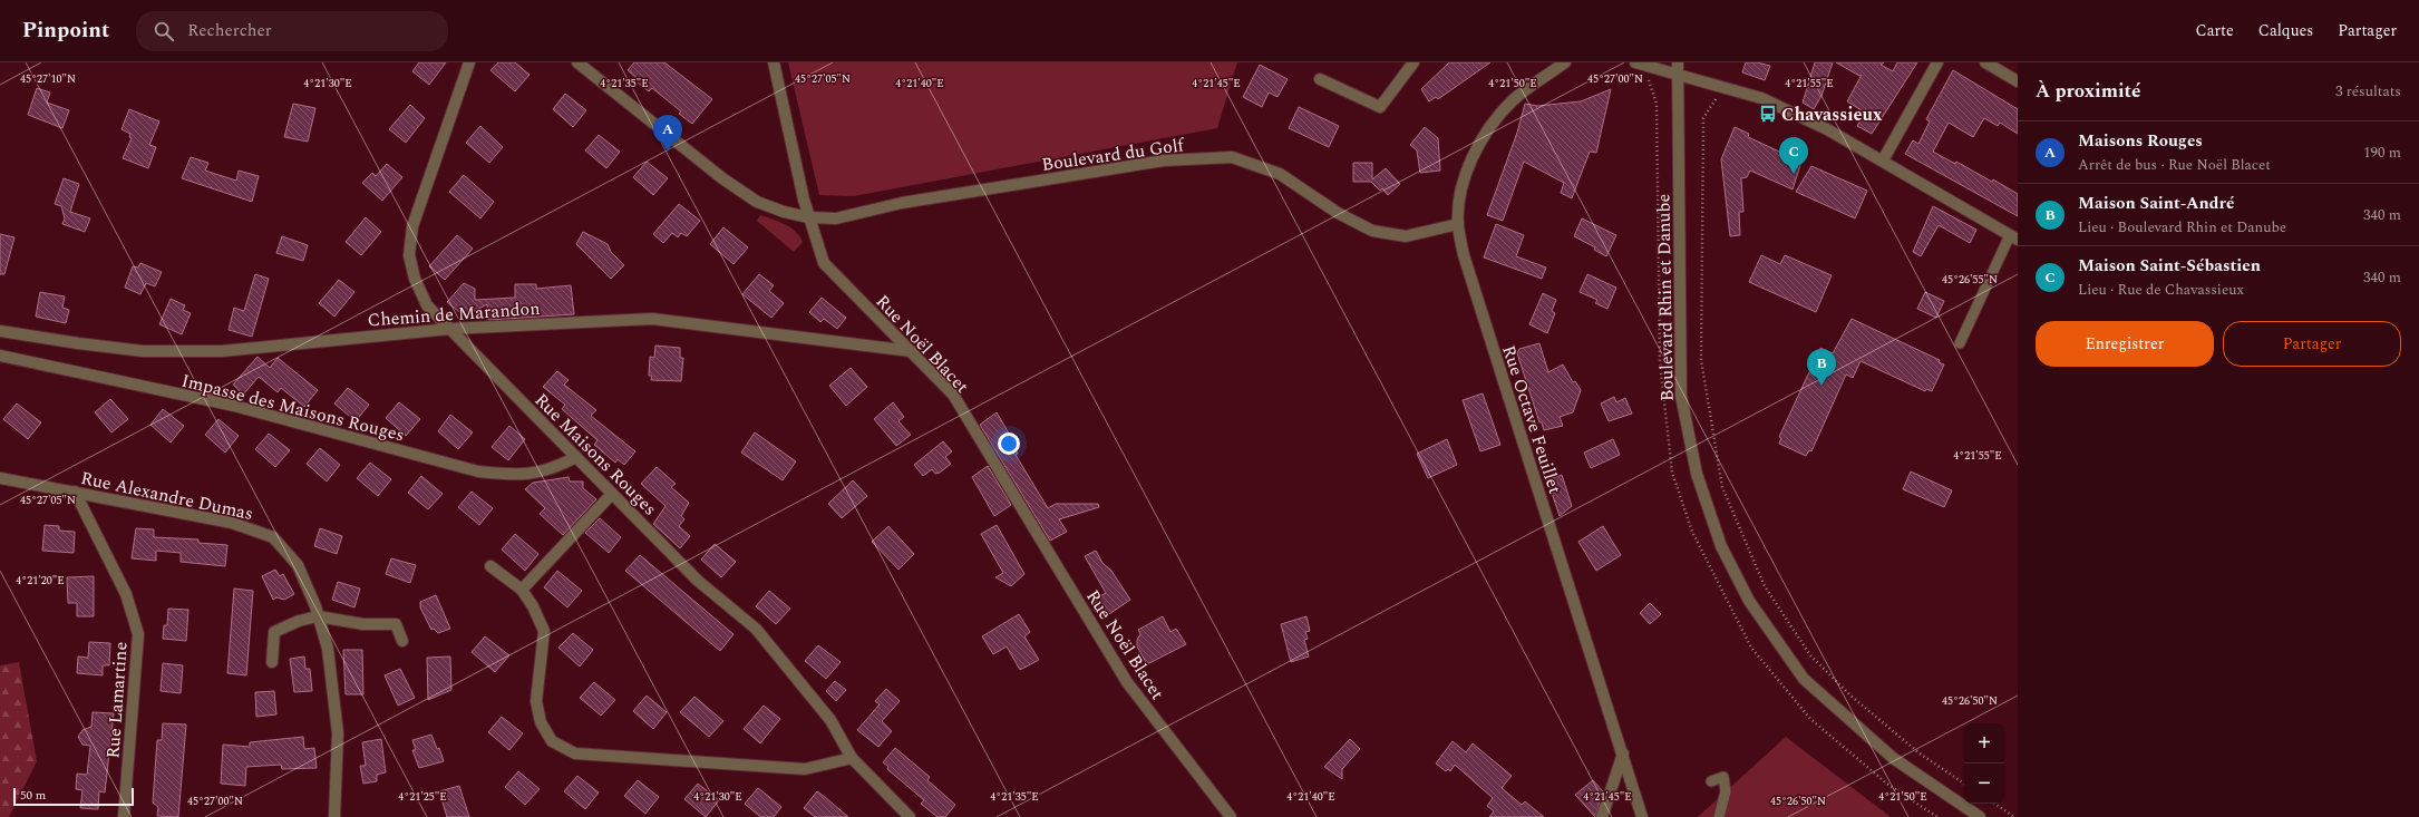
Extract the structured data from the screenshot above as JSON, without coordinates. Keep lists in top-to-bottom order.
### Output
{
  "streets": {
    "street": [
      "Boulevard du Golf",
      "Boulevard Rhin et Danube",
      "Chemin de Marandon",
      "Rue Noël Blacet",
      "Impasse des Maisons Rouges",
      "Rue Octave Feuillet",
      "Rue Maisons Rouges",
      "Rue Alexandre Dumas",
      "Rue Lamartine"
    ]
  },
  "crossings": [
    ["Boulevard du Golf", "Rue Noël Blacet"],
    ["Boulevard du Golf", "Rue Octave Feuillet"],
    ["Chemin de Marandon", "Rue Noël Blacet"],
    ["Chemin de Marandon", "Rue Maisons Rouges"],
    ["Impasse des Maisons Rouges", "Rue Maisons Rouges"],
    ["Rue Alexandre Dumas", "Rue Lamartine"]
  ],
  "places": {
    "bus stop": ["Chavassieux"]
  },
  "scale_bar": "50 m",
  "page": {
    "header": "Pinpoint",
    "search": "Rechercher",
    "nav": ["Carte", "Calques", "Partager"],
    "heading": ["À proximité", "3 résultats"],
    "pins": ["A", "C", "B"],
    "list": [
      {
        "mark": "A",
        "name": "Maisons Rouges",
        "note": "Arrêt de bus · Rue Noël Blacet",
        "value": "190 m"
      },
      {
        "mark": "B",
        "name": "Maison Saint-André",
        "note": "Lieu · Boulevard Rhin et Danube",
        "value": "340 m"
      },
      {
        "mark": "C",
        "name": "Maison Saint-Sébastien",
        "note": "Lieu · Rue de Chavassieux",
        "value": "340 m"
      }
    ],
    "buttons": ["Enregistrer", "Partager"],
    "map_buttons": ["+", "−"],
    "scale": "50 m"
  },
  "coordinates": [
    "45°27'05\"N",
    "45°27'00\"N",
    "45°27'10\"N",
    "4°21'30\"E",
    "4°21'35\"E",
    "4°21'40\"E",
    "4°21'45\"E",
    "4°21'50\"E",
    "4°21'55\"E",
    "45°26'55\"N",
    "4°21'20\"E",
    "45°26'50\"N",
    "4°21'25\"E"
  ]
}
